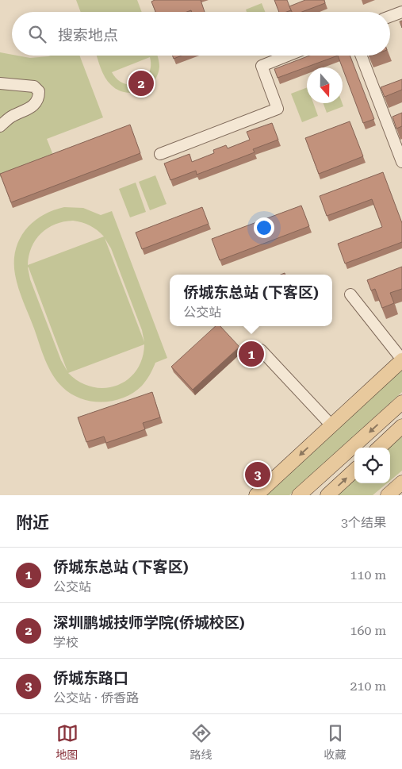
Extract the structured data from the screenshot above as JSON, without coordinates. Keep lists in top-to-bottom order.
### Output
{
  "north": "bottom",
  "page": {
    "search": "搜索地点",
    "pins": ["2", "1", "3"],
    "popup": ["侨城东总站 (下客区)", "公交站"],
    "heading": ["附近", "3个结果"],
    "list": [
      {
        "mark": "1",
        "name": "侨城东总站 (下客区)",
        "note": "公交站",
        "value": "110 m"
      },
      {
        "mark": "2",
        "name": "深圳鹏城技师学院(侨城校区)",
        "note": "学校",
        "value": "160 m"
      },
      {
        "mark": "3",
        "name": "侨城东路口",
        "note": "公交站 · 侨香路",
        "value": "210 m"
      }
    ],
    "nav": ["地图", "路线", "收藏"]
  }
}
